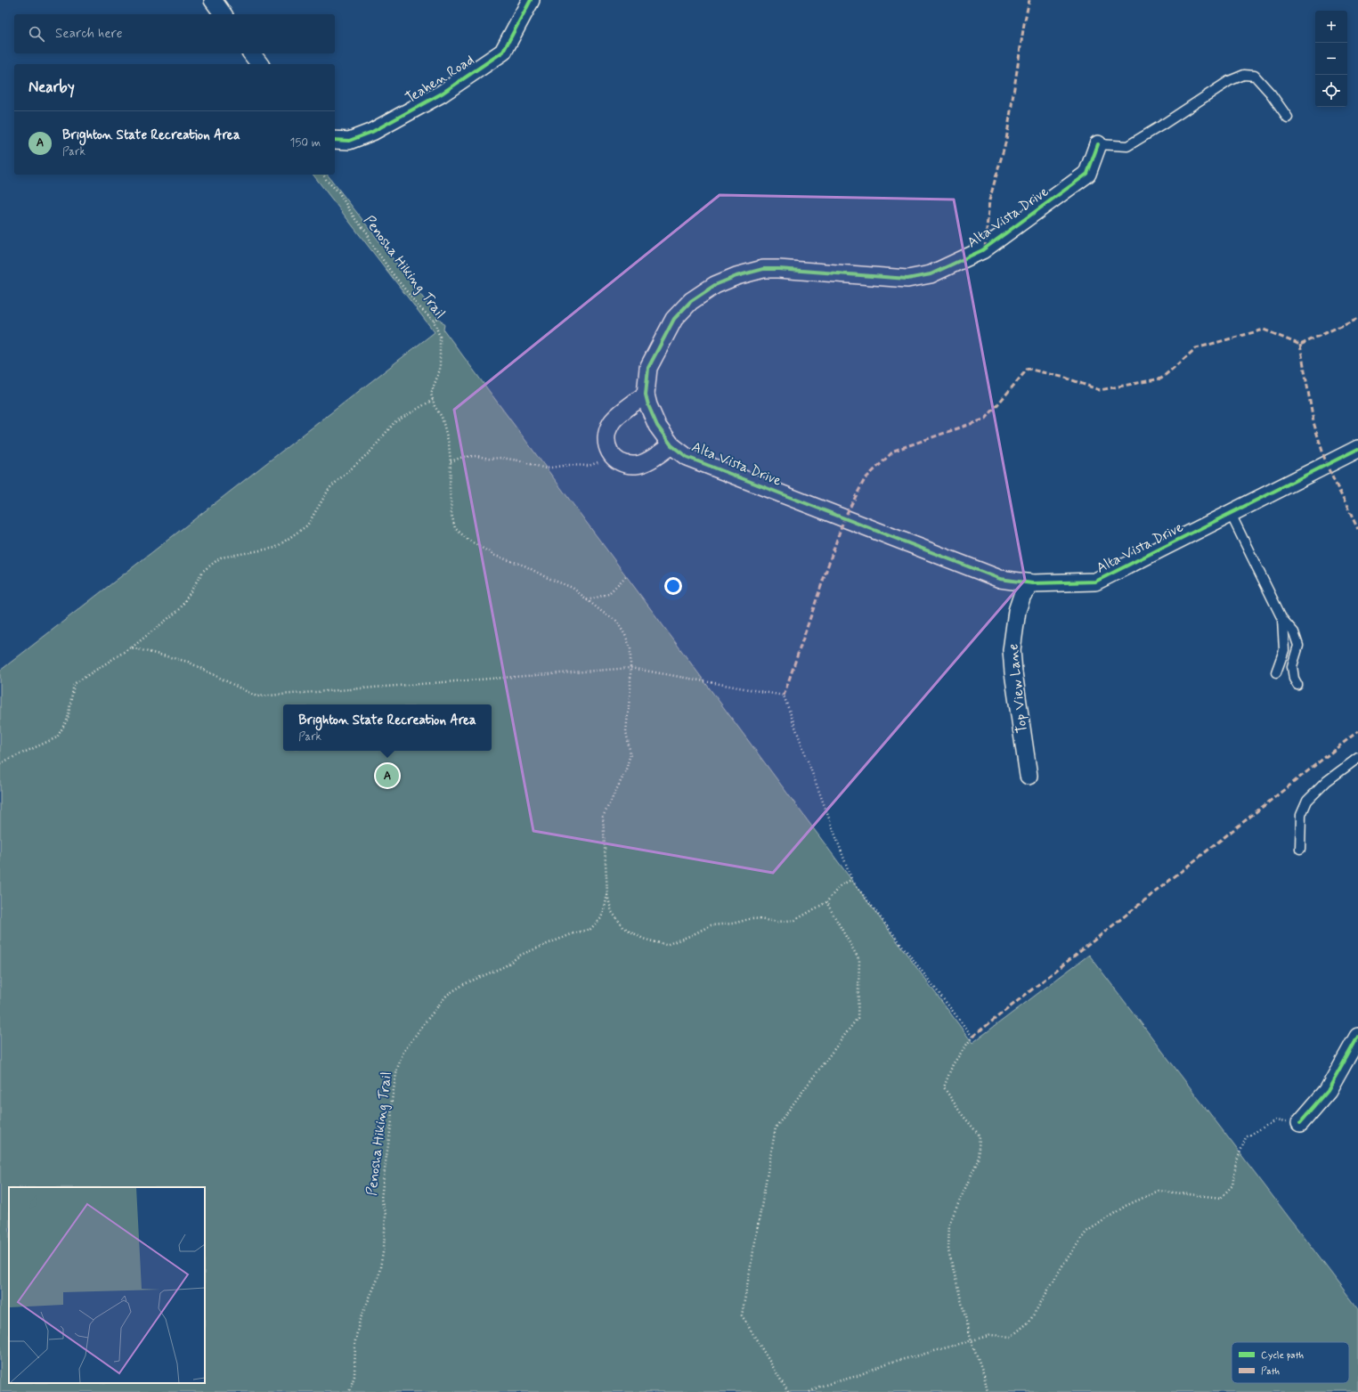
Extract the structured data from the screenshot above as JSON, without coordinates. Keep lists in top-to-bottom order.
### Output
{
  "streets": {
    "street": ["Teahen Road", "Alta Vista Drive", "Top View Lane"],
    "path": ["Penosha Hiking Trail"]
  },
  "crossings": [
    ["Alta Vista Drive", "Top View Lane"]
  ],
  "legend": ["Cycle path", "Path"],
  "page": {
    "map_buttons": ["+", "−"],
    "search": "Search here",
    "heading": "Nearby",
    "list": [
      {
        "mark": "A",
        "name": "Brighton State Recreation Area",
        "note": "Park",
        "value": "150 m"
      }
    ],
    "popup": ["Brighton State Recreation Area", "Park"],
    "pins": "A"
  }
}
